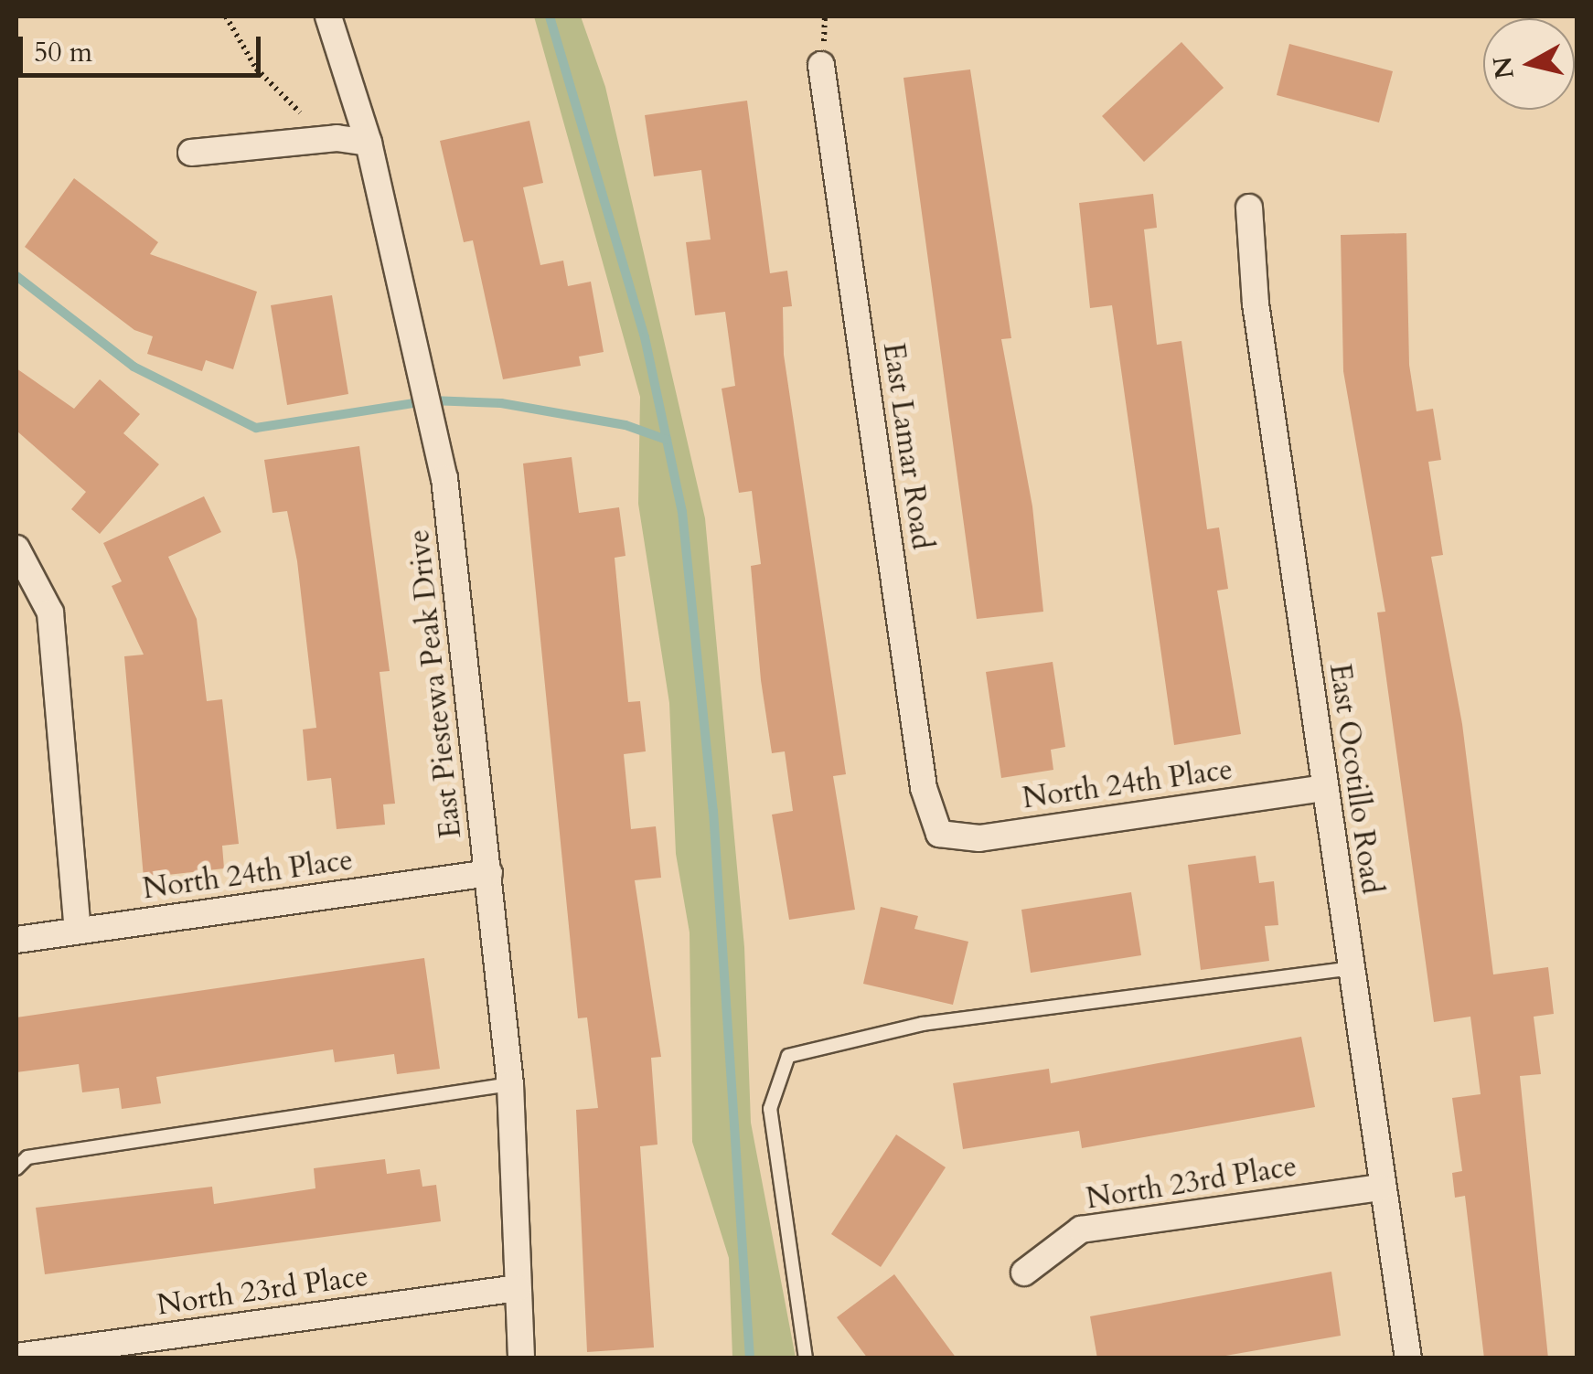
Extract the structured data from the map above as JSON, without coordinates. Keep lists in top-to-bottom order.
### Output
{
  "streets": {
    "street": [
      "East Lamar Road",
      "East Piestewa Peak Drive",
      "East Ocotillo Road",
      "North 24th Place",
      "North 23rd Place"
    ]
  },
  "crossings": [
    ["East Lamar Road", "North 24th Place"],
    ["East Piestewa Peak Drive", "North 24th Place"],
    ["East Piestewa Peak Drive", "North 23rd Place"],
    ["East Ocotillo Road", "North 24th Place"],
    ["East Ocotillo Road", "North 23rd Place"]
  ],
  "scale_bar": "50 m",
  "north": "left"
}
